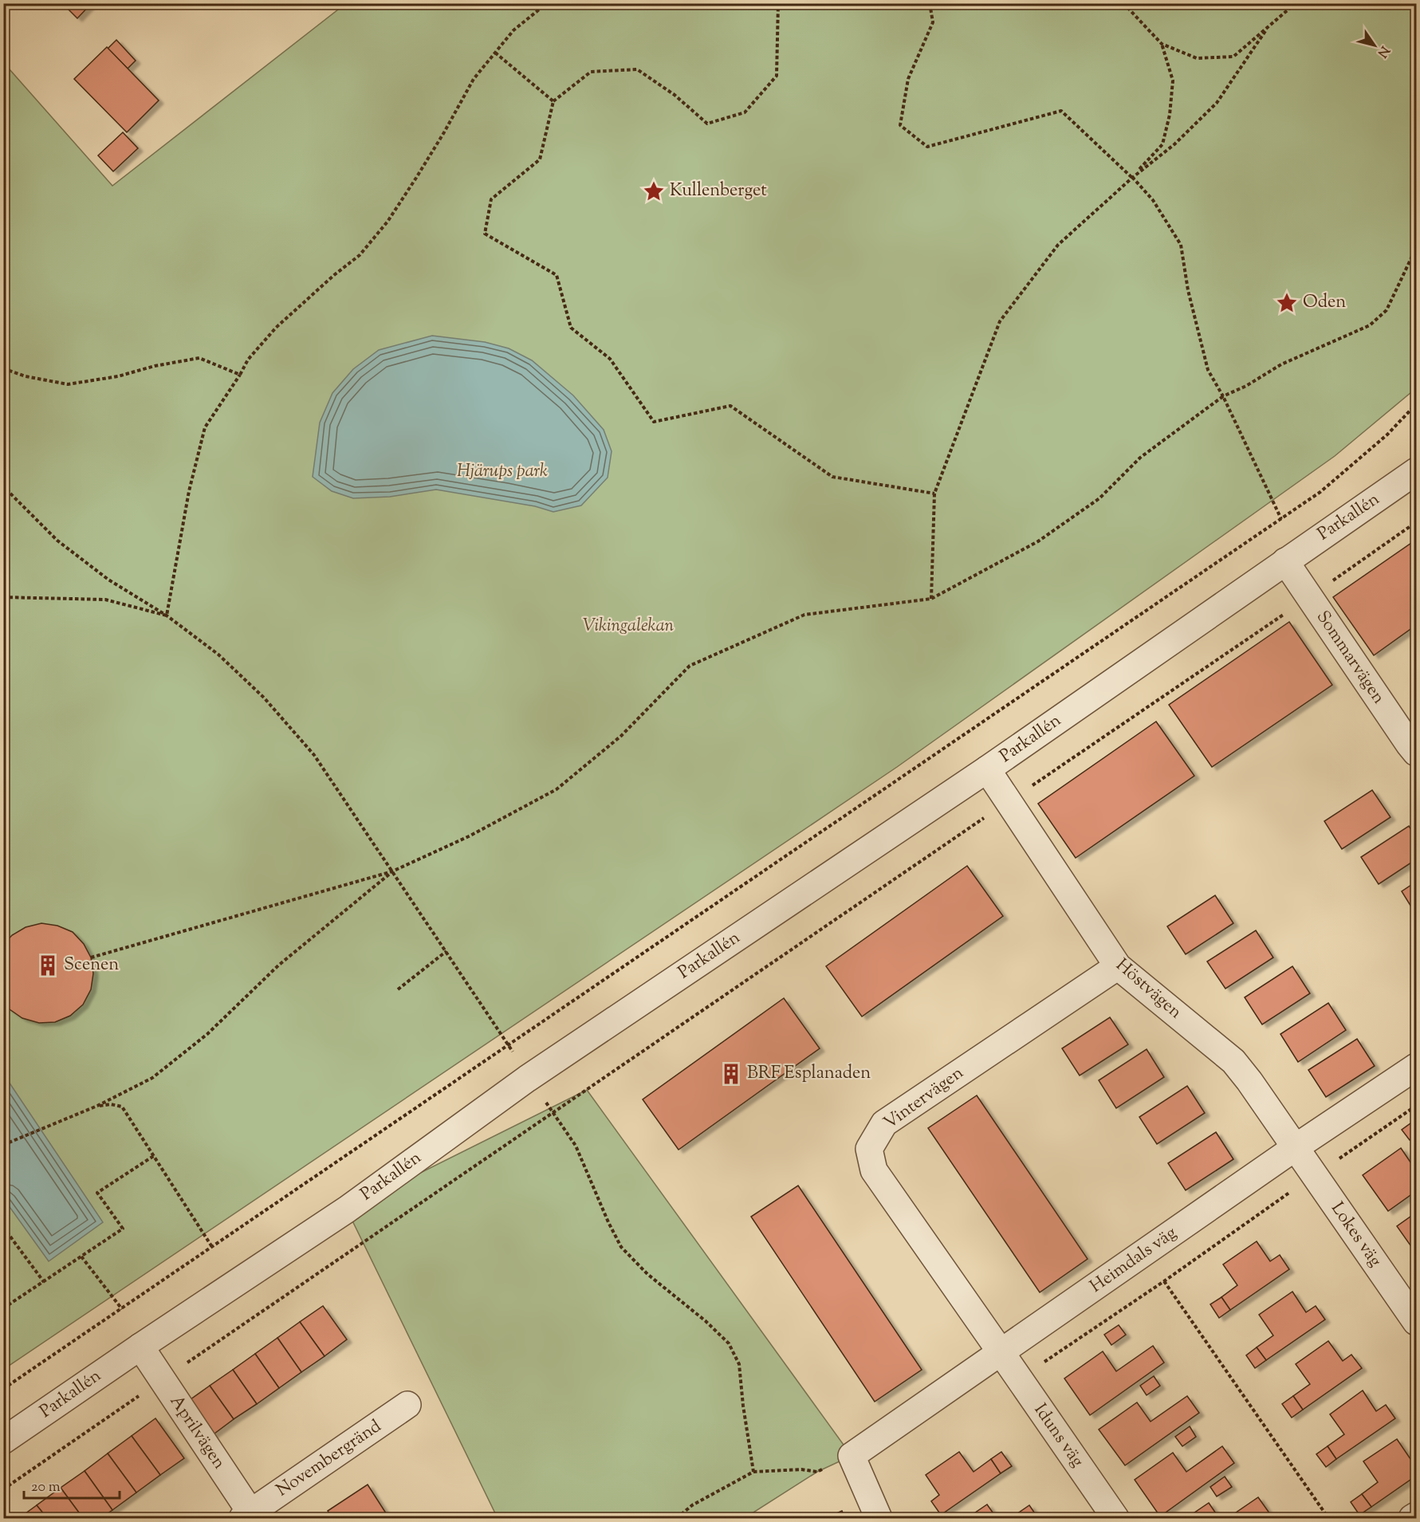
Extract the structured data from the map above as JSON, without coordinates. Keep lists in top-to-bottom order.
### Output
{
  "streets": {
    "street": [
      "Parkallén",
      "Sommarvägen",
      "Höstvägen",
      "Vintervägen",
      "Lokes väg",
      "Heimdals väg",
      "Aprilvägen",
      "Iduns väg",
      "Novembergränd"
    ]
  },
  "crossings": [
    ["Parkallén", "Sommarvägen"],
    ["Parkallén", "Höstvägen"],
    ["Parkallén", "Aprilvägen"],
    ["Höstvägen", "Vintervägen"],
    ["Höstvägen", "Lokes väg"],
    ["Höstvägen", "Heimdals väg"],
    ["Vintervägen", "Heimdals väg"],
    ["Vintervägen", "Iduns väg"],
    ["Lokes väg", "Heimdals väg"],
    ["Heimdals väg", "Iduns väg"],
    ["Aprilvägen", "Novembergränd"]
  ],
  "parks": ["Hjärups park", "Vikingalekan"],
  "places": {
    "place": ["Kullenberget", "Oden"],
    "building": ["Scenen", "BRF Esplanaden"]
  },
  "scale_bar": "20 m",
  "north": "bottom right"
}
